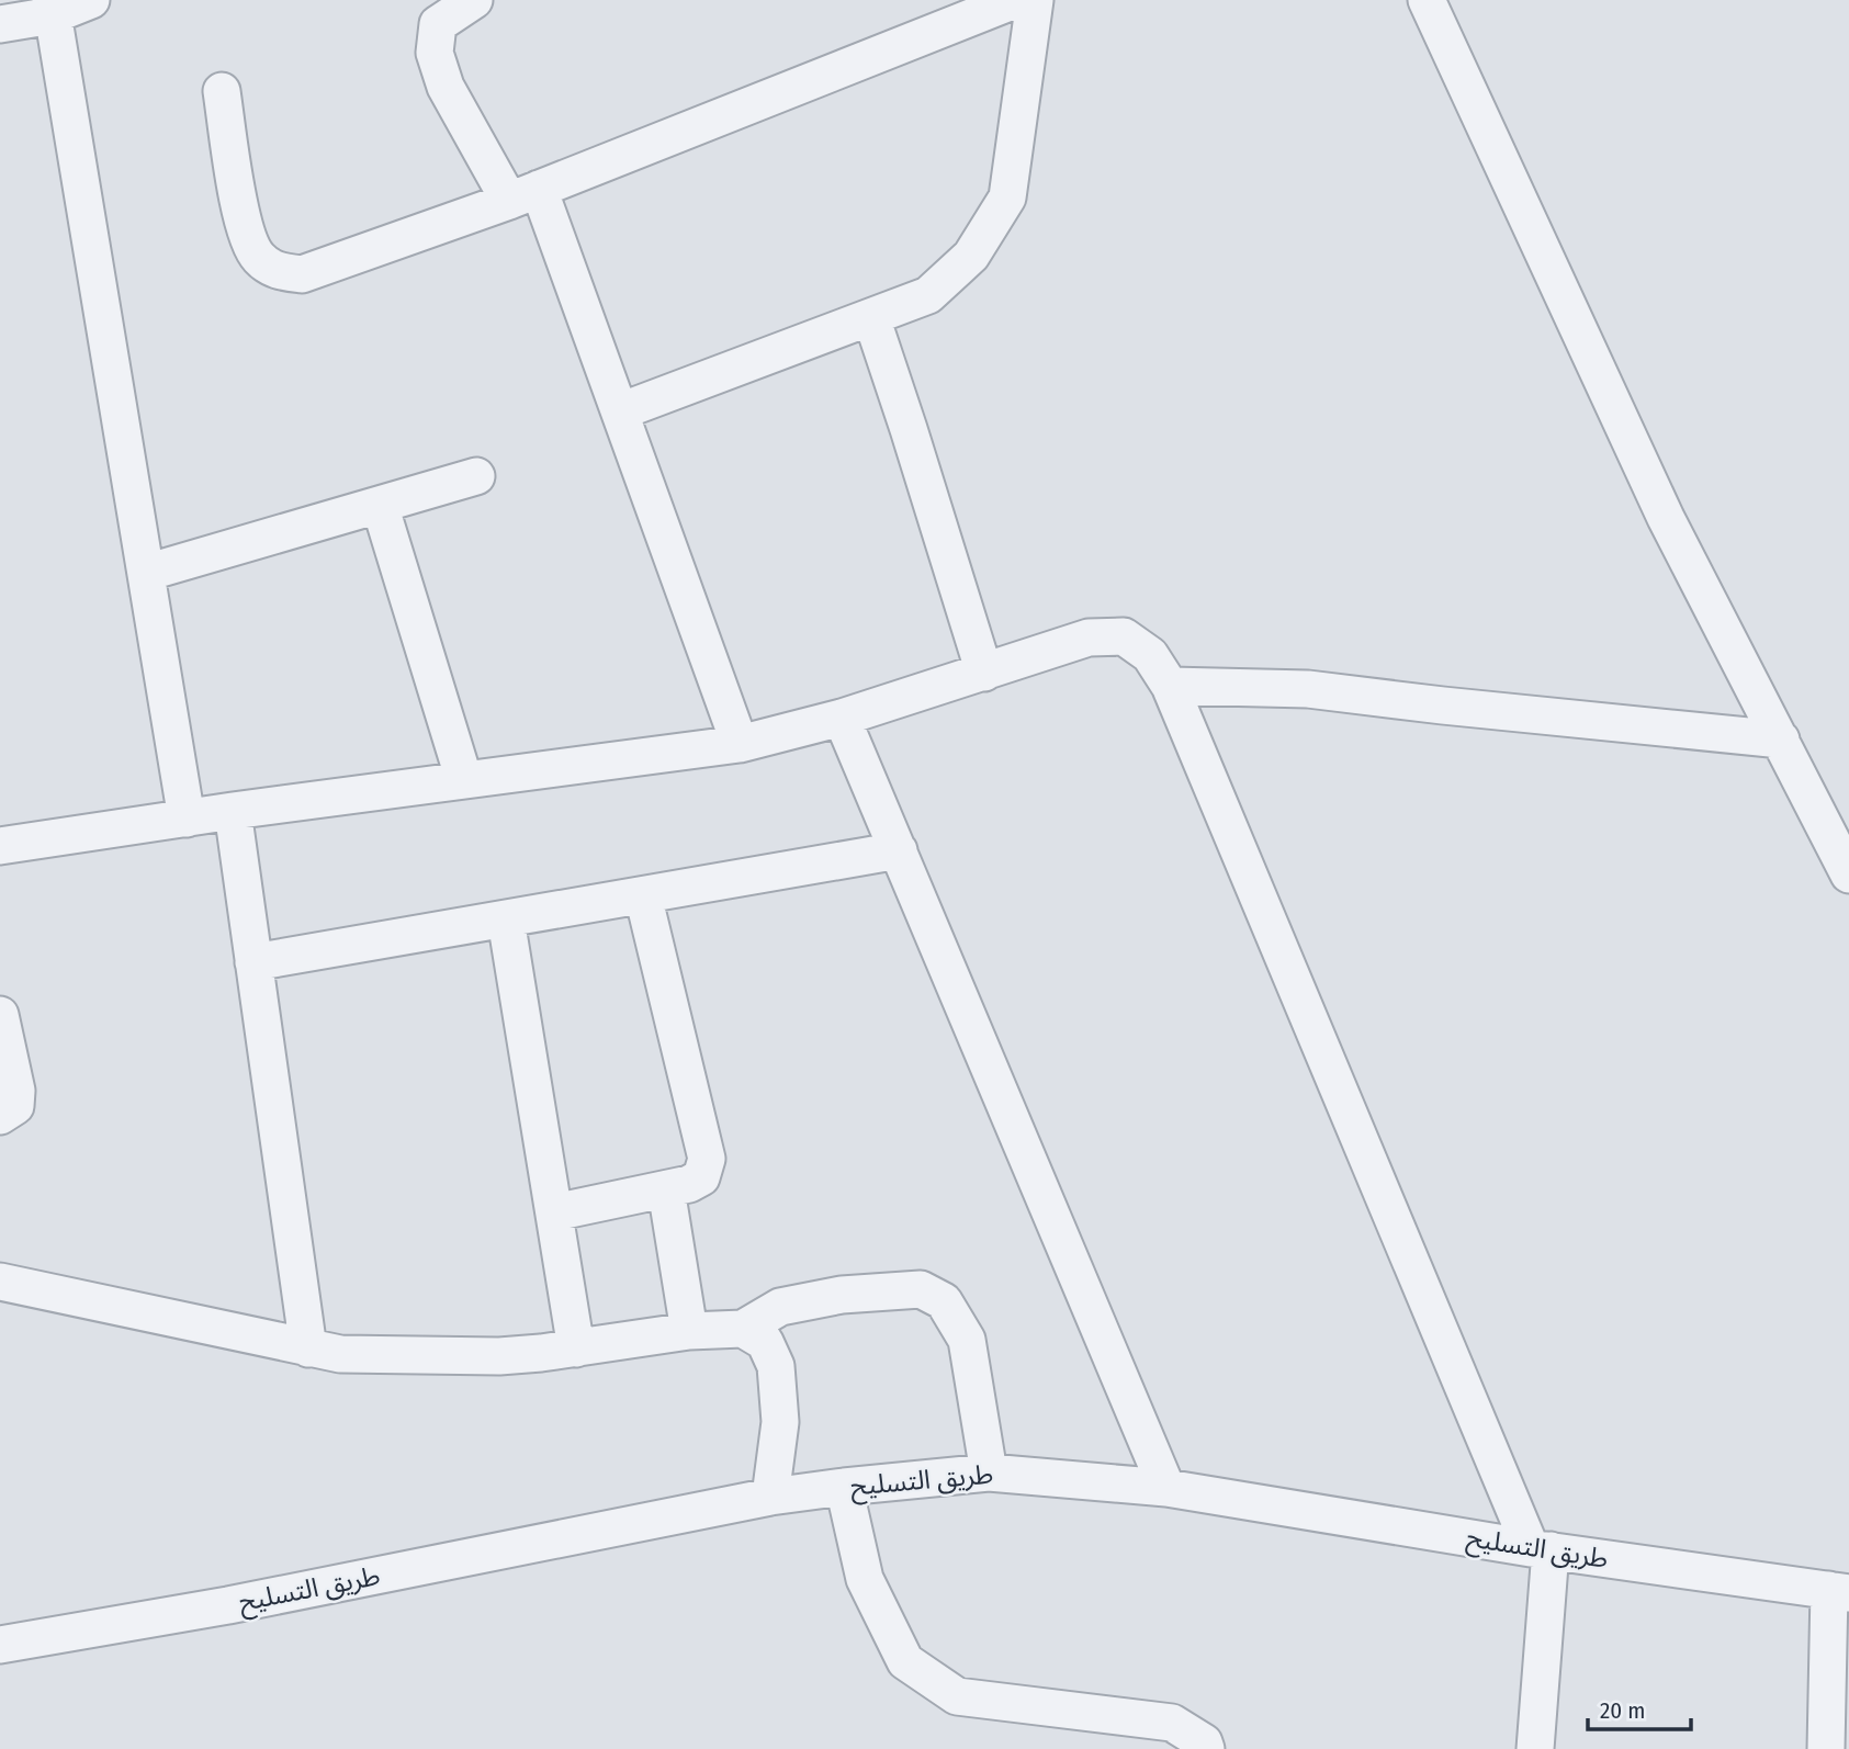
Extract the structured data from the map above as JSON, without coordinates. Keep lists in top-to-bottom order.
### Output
{
  "streets": {
    "street": ["طريق التسليح"]
  },
  "scale_bar": "20 m"
}
